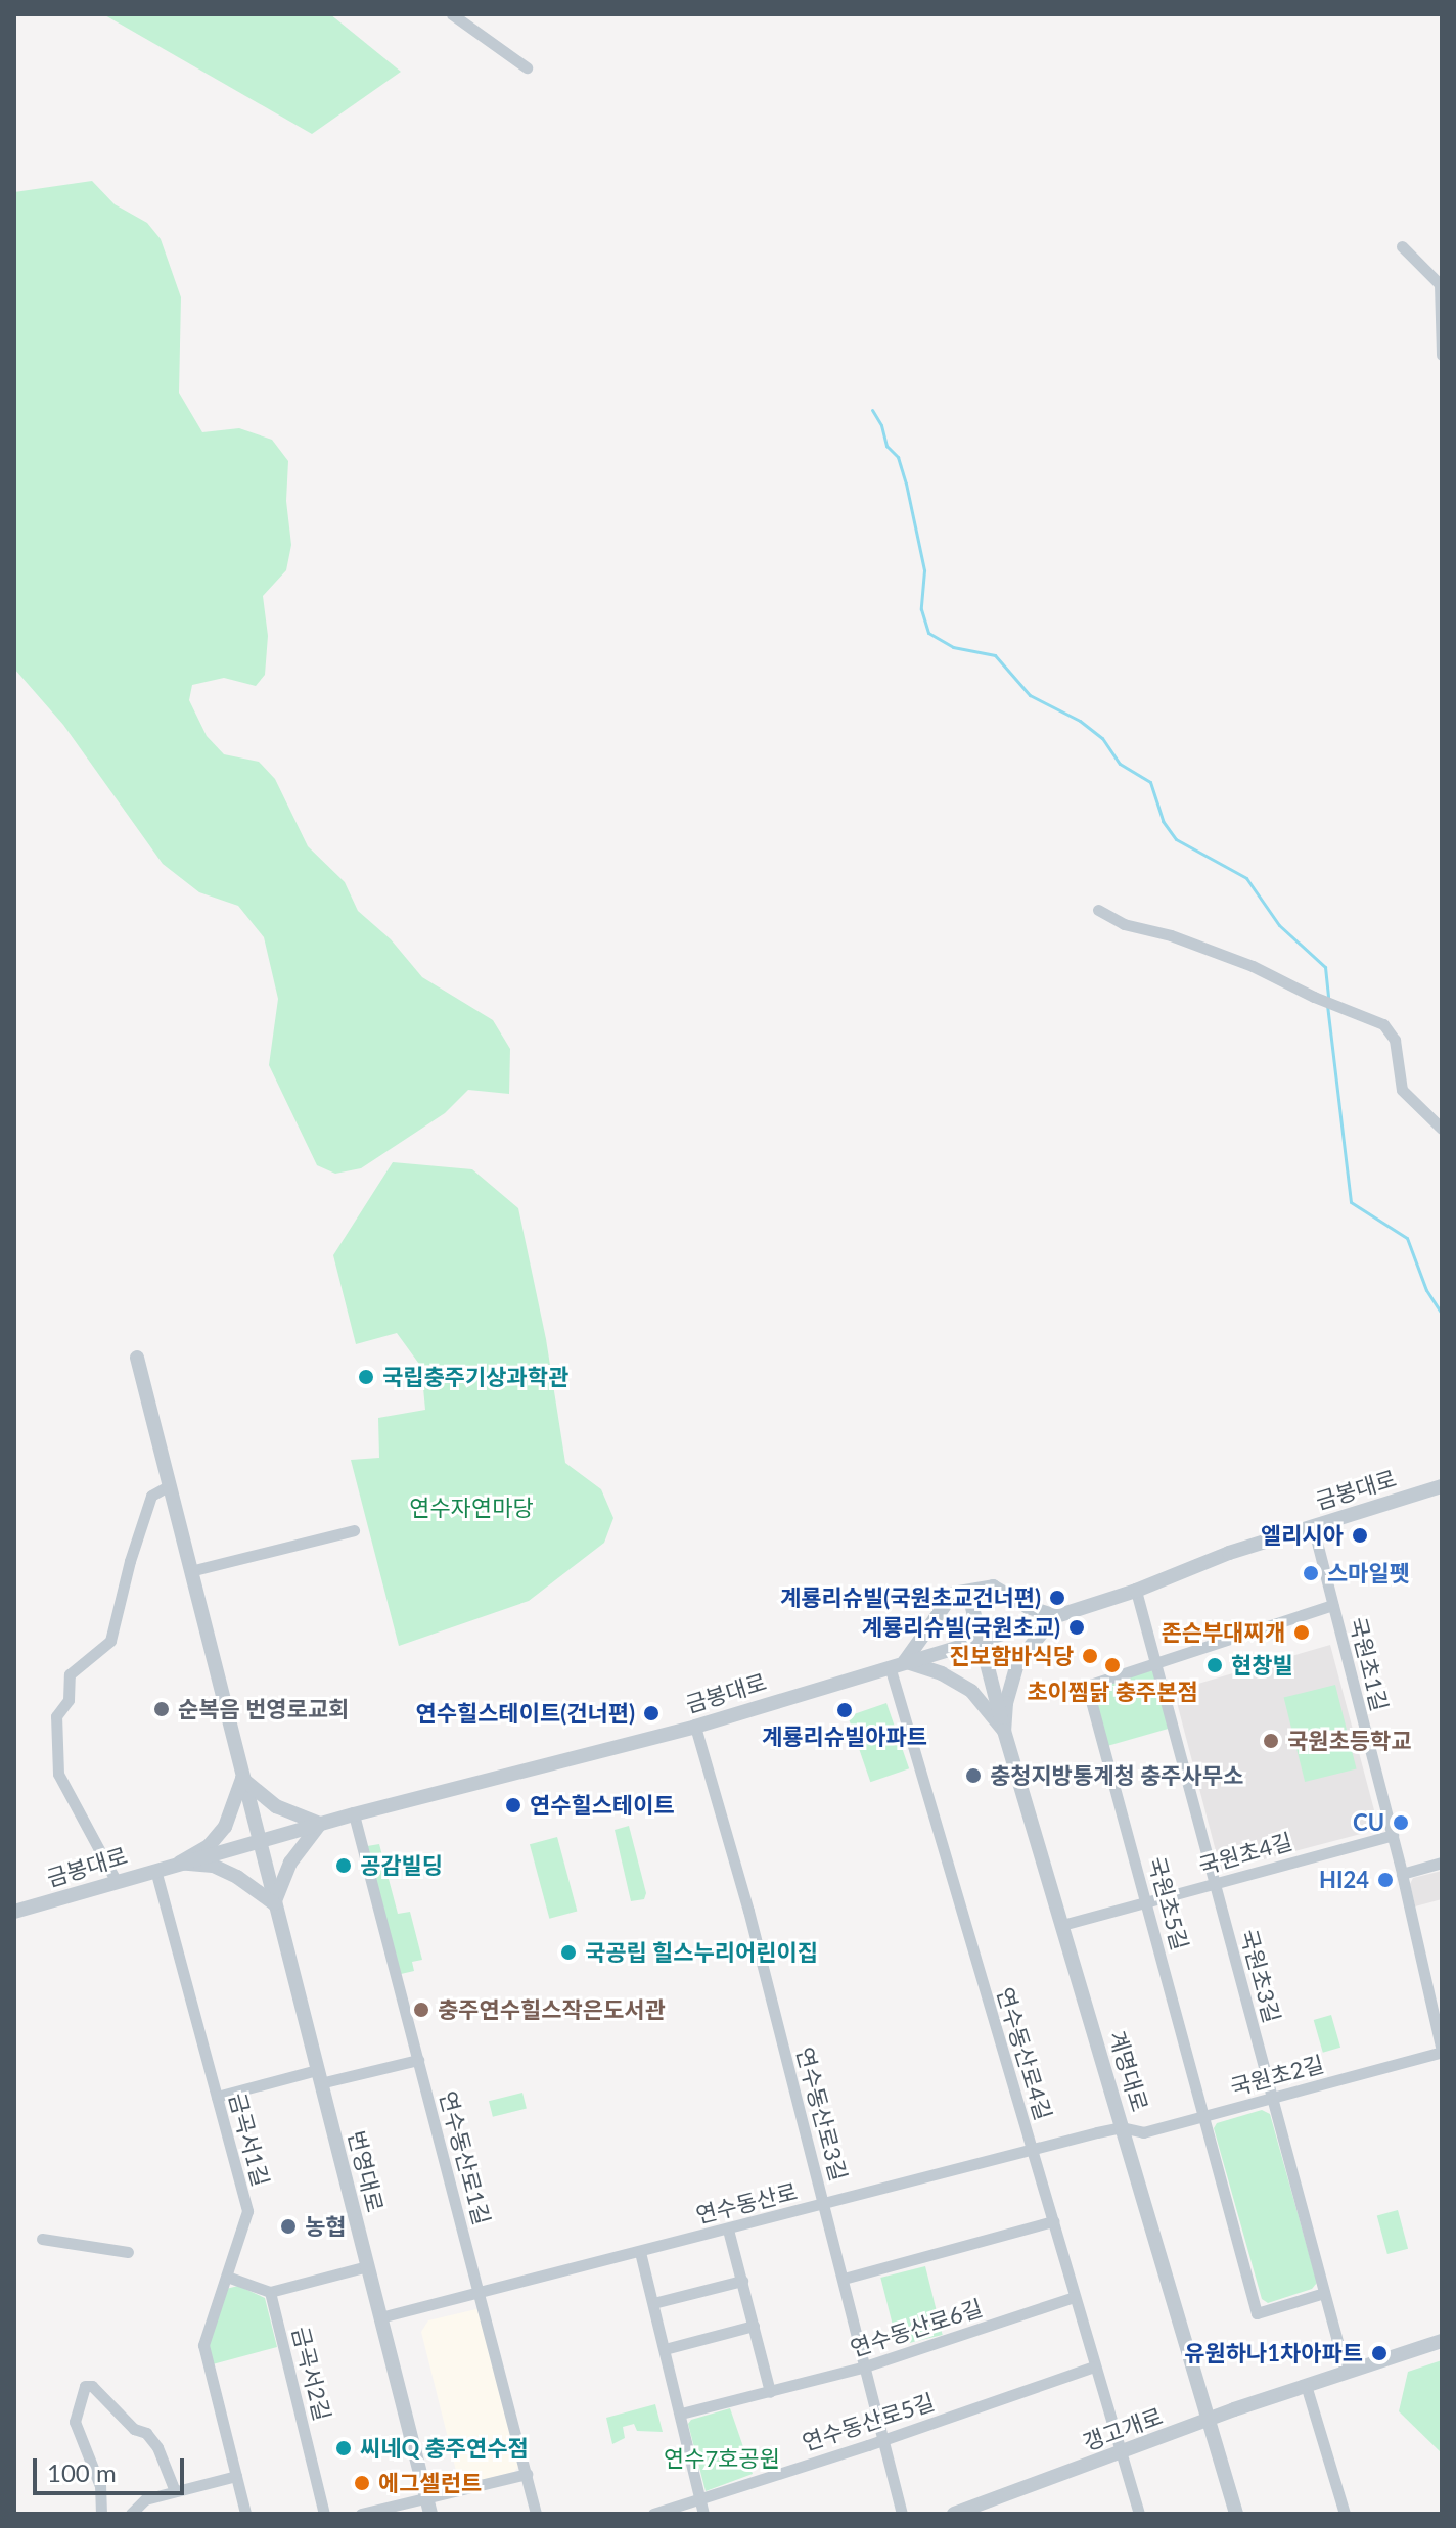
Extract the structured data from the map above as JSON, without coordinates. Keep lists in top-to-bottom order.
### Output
{
  "streets": {
    "street": [
      "금봉대로",
      "국원초1길",
      "국원초4길",
      "국원초5길",
      "국원초3길",
      "연수동산로4길",
      "계명대로",
      "국원초2길",
      "연수동산로3길",
      "금곡서1길",
      "연수동산로1길",
      "번영대로",
      "연수동산로",
      "연수동산로6길",
      "금곡서2길",
      "연수동산로5길",
      "갱고개로"
    ]
  },
  "crossings": [
    ["금봉대로", "국원초1길"],
    ["금봉대로", "국원초3길"],
    ["금봉대로", "연수동산로4길"],
    ["금봉대로", "계명대로"],
    ["금봉대로", "연수동산로3길"],
    ["금봉대로", "금곡서1길"],
    ["금봉대로", "연수동산로1길"],
    ["금봉대로", "번영대로"],
    ["국원초1길", "국원초4길"],
    ["국원초1길", "국원초5길"],
    ["국원초1길", "국원초2길"],
    ["국원초4길", "국원초5길"],
    ["국원초4길", "국원초3길"],
    ["국원초4길", "계명대로"],
    ["국원초5길", "국원초3길"],
    ["국원초5길", "국원초2길"],
    ["국원초3길", "국원초2길"],
    ["국원초3길", "갱고개로"],
    ["연수동산로4길", "연수동산로"],
    ["연수동산로4길", "연수동산로6길"],
    ["연수동산로4길", "연수동산로5길"],
    ["연수동산로4길", "갱고개로"],
    ["계명대로", "국원초2길"],
    ["계명대로", "연수동산로"],
    ["계명대로", "갱고개로"],
    ["국원초2길", "연수동산로"],
    ["연수동산로3길", "연수동산로"],
    ["연수동산로3길", "연수동산로6길"],
    ["연수동산로3길", "연수동산로5길"],
    ["연수동산로1길", "연수동산로"],
    ["번영대로", "연수동산로"]
  ],
  "parks": ["연수자연마당", "연수7호공원"],
  "places": [
    "국립충주기상과학관",
    "엘리시아",
    "스마일펫",
    "계룡리슈빌(국원초교건너편)",
    "계룡리슈빌(국원초교)",
    "존슨부대찌개",
    "진보함바식당",
    "초이찜닭 충주본점",
    "현창빌",
    "순복음 번영로교회",
    "계룡리슈빌아파트",
    "연수힐스테이트(건너편)",
    "국원초등학교",
    "충청지방통계청 충주사무소",
    "연수힐스테이트",
    "CU",
    "공감빌딩",
    "HI24",
    "국공립 힐스누리어린이집",
    "충주연수힐스작은도서관",
    "농협",
    "유원하나1차아파트",
    "씨네Q 충주연수점",
    "에그셀런트"
  ],
  "scale_bar": "100 m"
}
